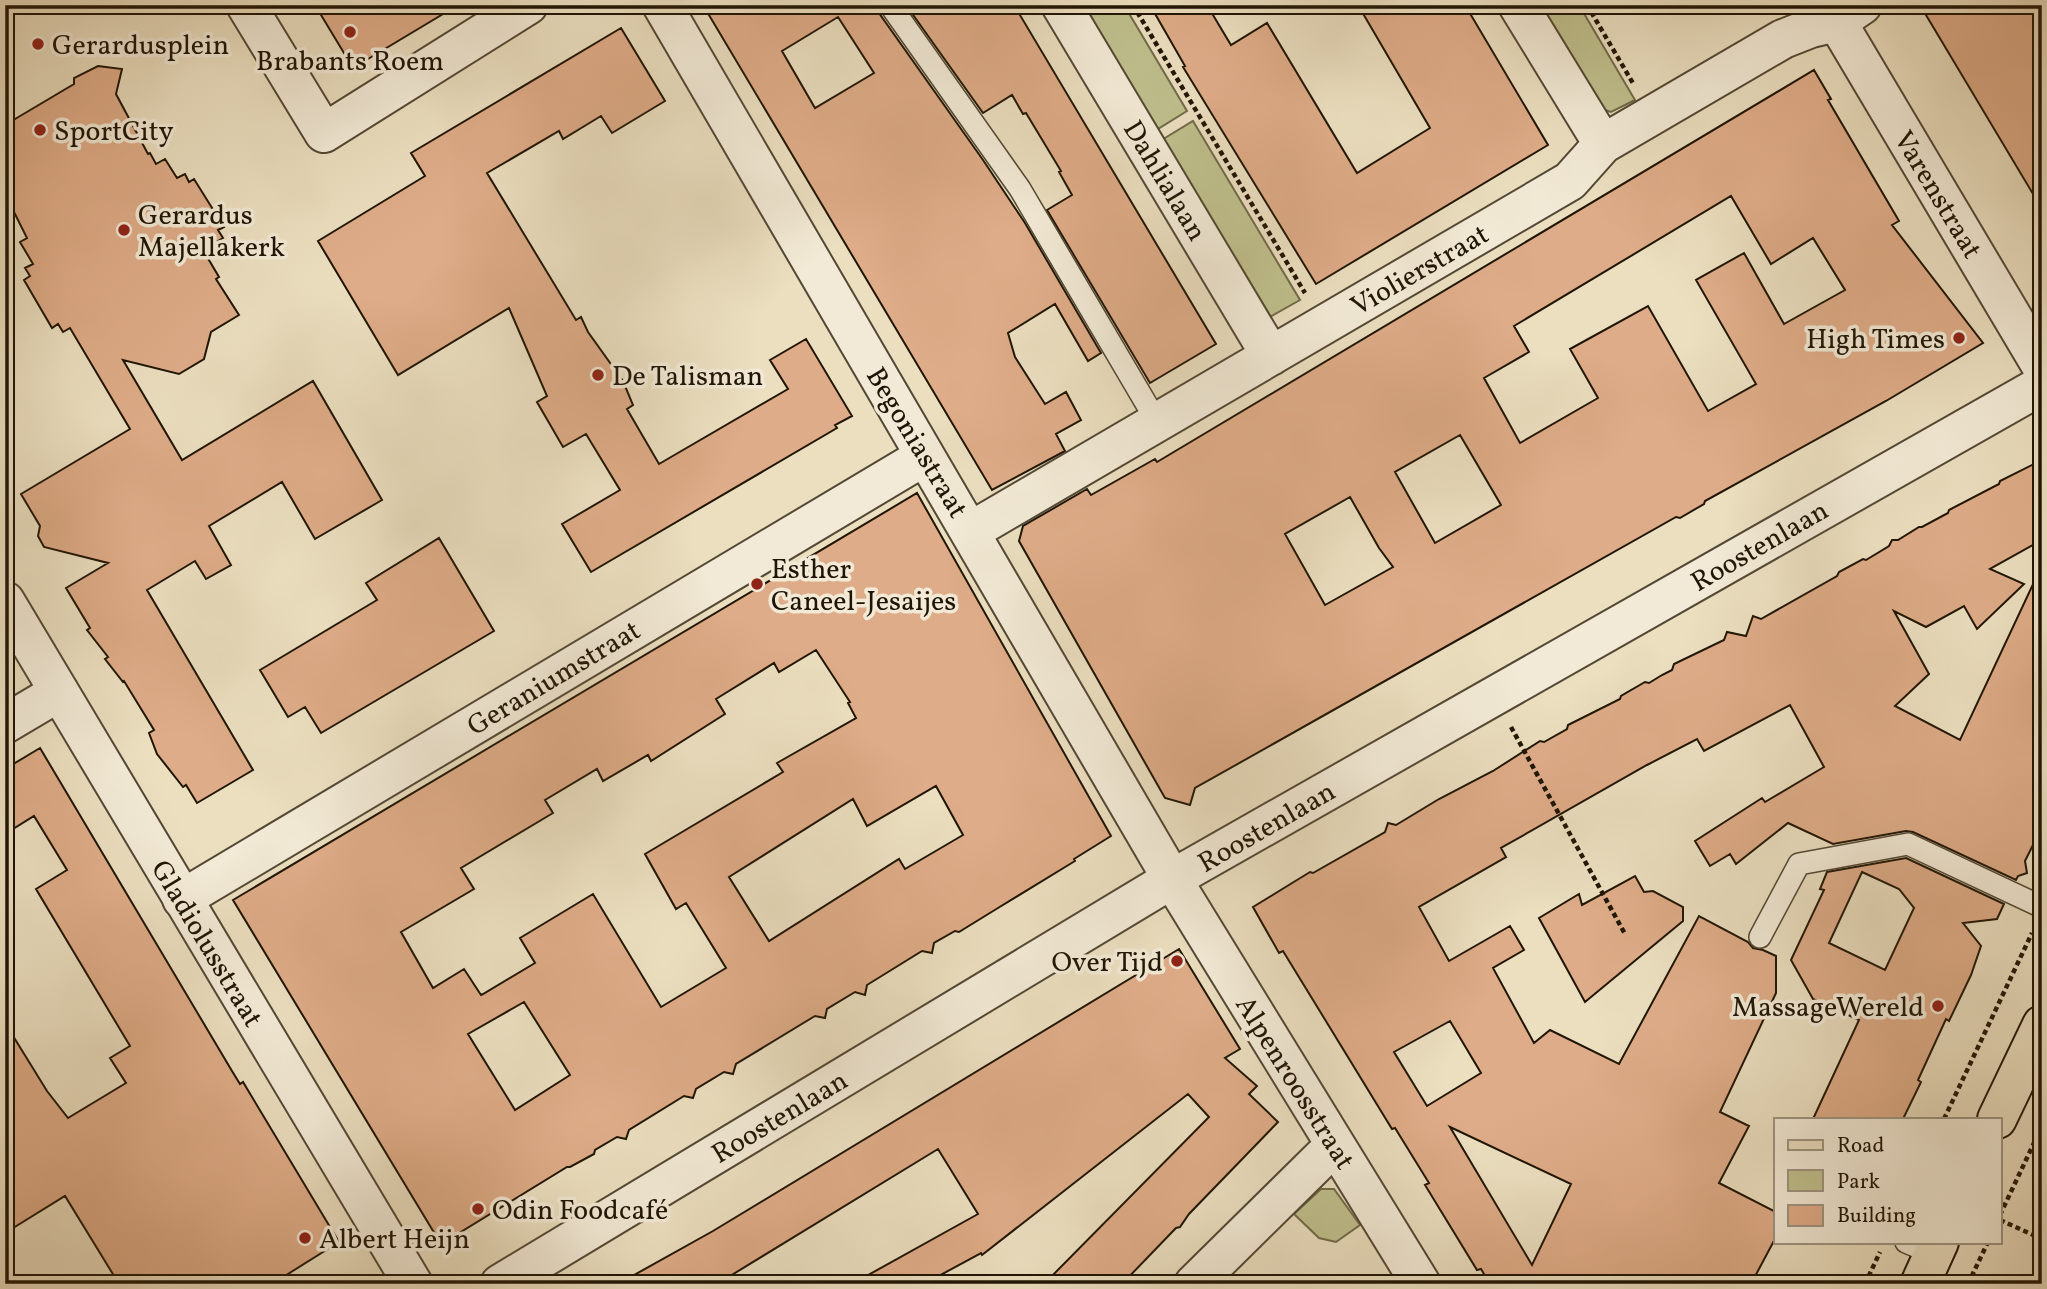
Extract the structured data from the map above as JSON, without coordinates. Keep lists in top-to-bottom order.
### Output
{
  "streets": {
    "street": [
      "Dahlialaan",
      "Varenstraat",
      "Violierstraat",
      "Begoniastraat",
      "Roostenlaan",
      "Geraniumstraat",
      "Gladiolusstraat",
      "Alpenroosstraat"
    ]
  },
  "crossings": [
    ["Dahlialaan", "Violierstraat"],
    ["Varenstraat", "Violierstraat"],
    ["Violierstraat", "Begoniastraat"],
    ["Begoniastraat", "Roostenlaan"],
    ["Begoniastraat", "Geraniumstraat"],
    ["Begoniastraat", "Alpenroosstraat"],
    ["Roostenlaan", "Alpenroosstraat"],
    ["Geraniumstraat", "Gladiolusstraat"]
  ],
  "places": [
    "Brabants Roem",
    "Gerardusplein",
    "SportCity",
    "Gerardus Majellakerk",
    "High Times",
    "De Talisman",
    "Esther Caneel-Jesaijes",
    "Over Tijd",
    "MassageWereld",
    "Odin Foodcafé",
    "Albert Heijn"
  ],
  "legend": ["Road", "Park", "Building"]
}
